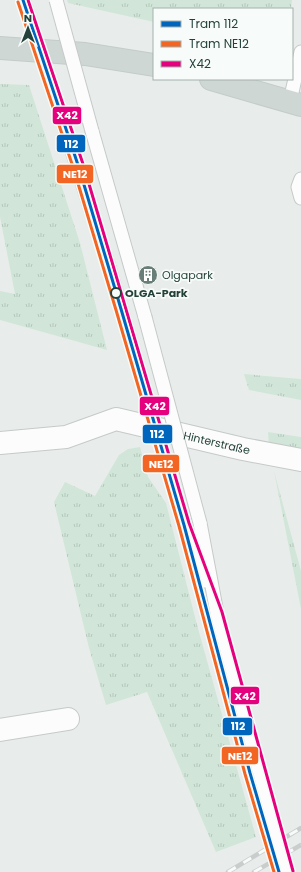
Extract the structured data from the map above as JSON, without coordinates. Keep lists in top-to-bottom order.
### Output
{
  "streets": {
    "street": ["Hinterstraße"]
  },
  "places": {
    "building": ["Olgapark"],
    "other": ["OLGA-Park"]
  },
  "lines": ["tram line 112", "transit line X42", "tram line NE12"],
  "legend": ["Tram 112", "Tram NE12", "X42"],
  "north": "top"
}
